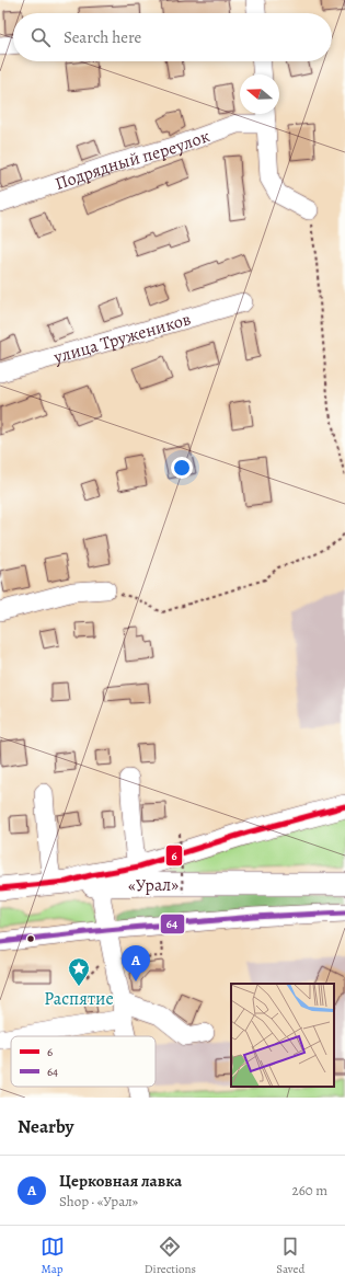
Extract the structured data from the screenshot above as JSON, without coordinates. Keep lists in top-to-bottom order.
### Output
{
  "streets": {
    "main road": ["«Урал»"],
    "street": ["Подрядный переулок", "улица Тружеников"]
  },
  "places": {
    "place": ["Распятие"]
  },
  "lines": ["transit line 6", "transit line 64"],
  "legend": ["6", "64"],
  "north": "left",
  "page": {
    "search": "Search here",
    "pins": "A",
    "heading": "Nearby",
    "list": [
      {
        "mark": "A",
        "name": "Церковная лавка",
        "note": "Shop · «Урал»",
        "value": "260 m"
      }
    ],
    "nav": ["Map", "Directions", "Saved"]
  }
}
